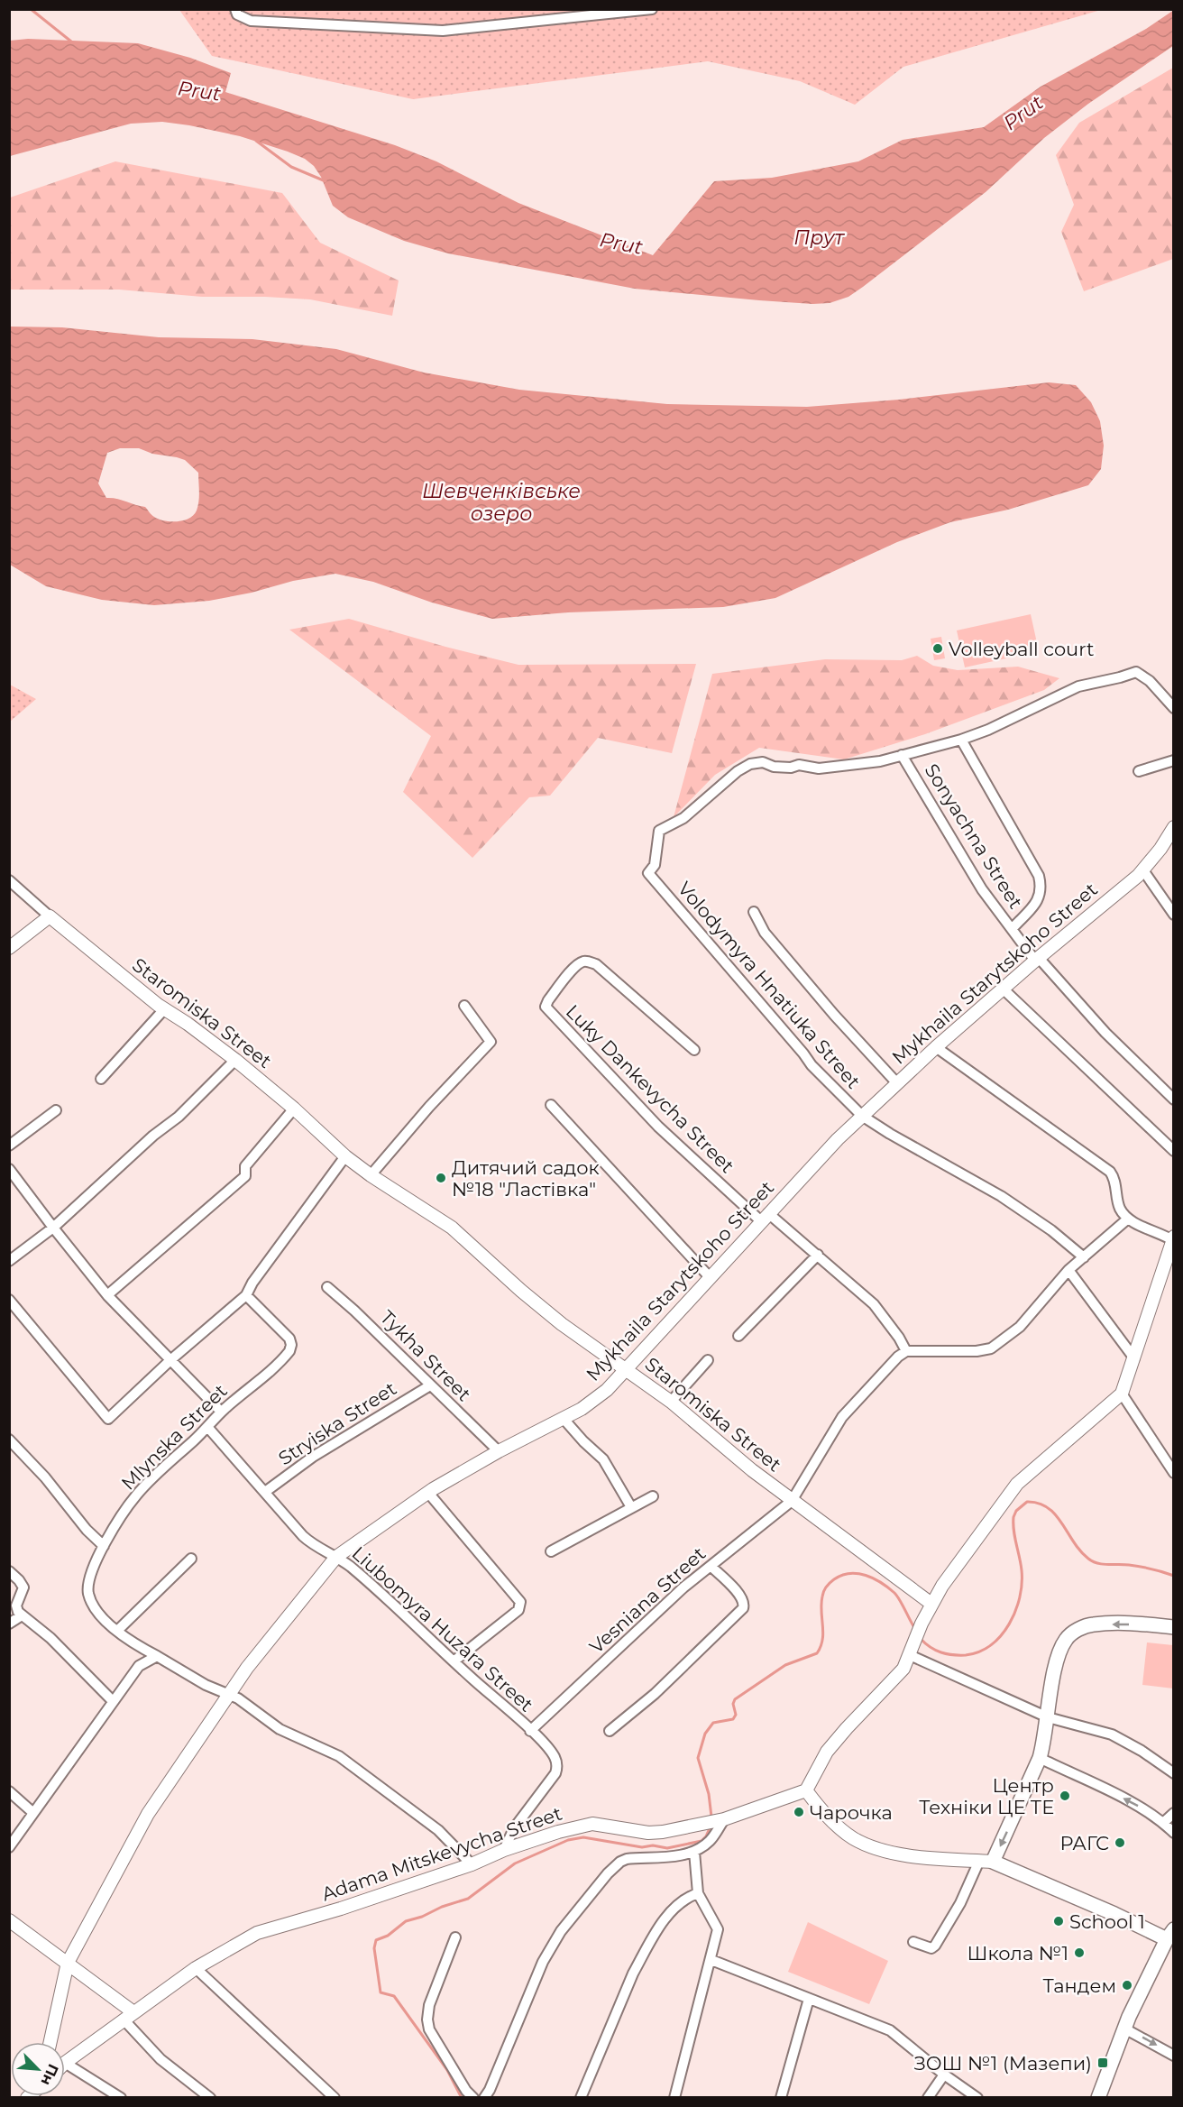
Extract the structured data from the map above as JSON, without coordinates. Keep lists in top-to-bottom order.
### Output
{
  "streets": {
    "street": [
      "Sonyachna Street",
      "Mykhaila Starytskoho Street",
      "Volodymyra Hnatiuka Street",
      "Staromiska Street",
      "Luky Dankevycha Street",
      "Tykha Street",
      "Stryiska Street",
      "Mlynska Street",
      "Vesniana Street",
      "Liubomyra Huzara Street",
      "Adama Mitskevycha Street"
    ]
  },
  "crossings": [
    ["Sonyachna Street", "Mykhaila Starytskoho Street"],
    ["Sonyachna Street", "Volodymyra Hnatiuka Street"],
    ["Mykhaila Starytskoho Street", "Volodymyra Hnatiuka Street"],
    ["Mykhaila Starytskoho Street", "Staromiska Street"],
    ["Mykhaila Starytskoho Street", "Luky Dankevycha Street"],
    ["Mykhaila Starytskoho Street", "Tykha Street"],
    ["Mykhaila Starytskoho Street", "Mlynska Street"],
    ["Mykhaila Starytskoho Street", "Liubomyra Huzara Street"],
    ["Staromiska Street", "Vesniana Street"],
    ["Tykha Street", "Stryiska Street"],
    ["Stryiska Street", "Liubomyra Huzara Street"],
    ["Mlynska Street", "Liubomyra Huzara Street"],
    ["Mlynska Street", "Adama Mitskevycha Street"],
    ["Vesniana Street", "Liubomyra Huzara Street"],
    ["Liubomyra Huzara Street", "Adama Mitskevycha Street"]
  ],
  "water": ["Prut", "Прут", "Шевченківське озеро"],
  "places": {
    "other": [
      "Volleyball court",
      "Дитячий садок №18 \"Ластівка\"",
      "Центр Техніки ЦЕ ТЕ",
      "Чарочка",
      "РАГС",
      "School 1",
      "Школа №1",
      "Тандем"
    ],
    "transit": ["ЗОШ №1 (Мазепи)"]
  },
  "north": "bottom right"
}
